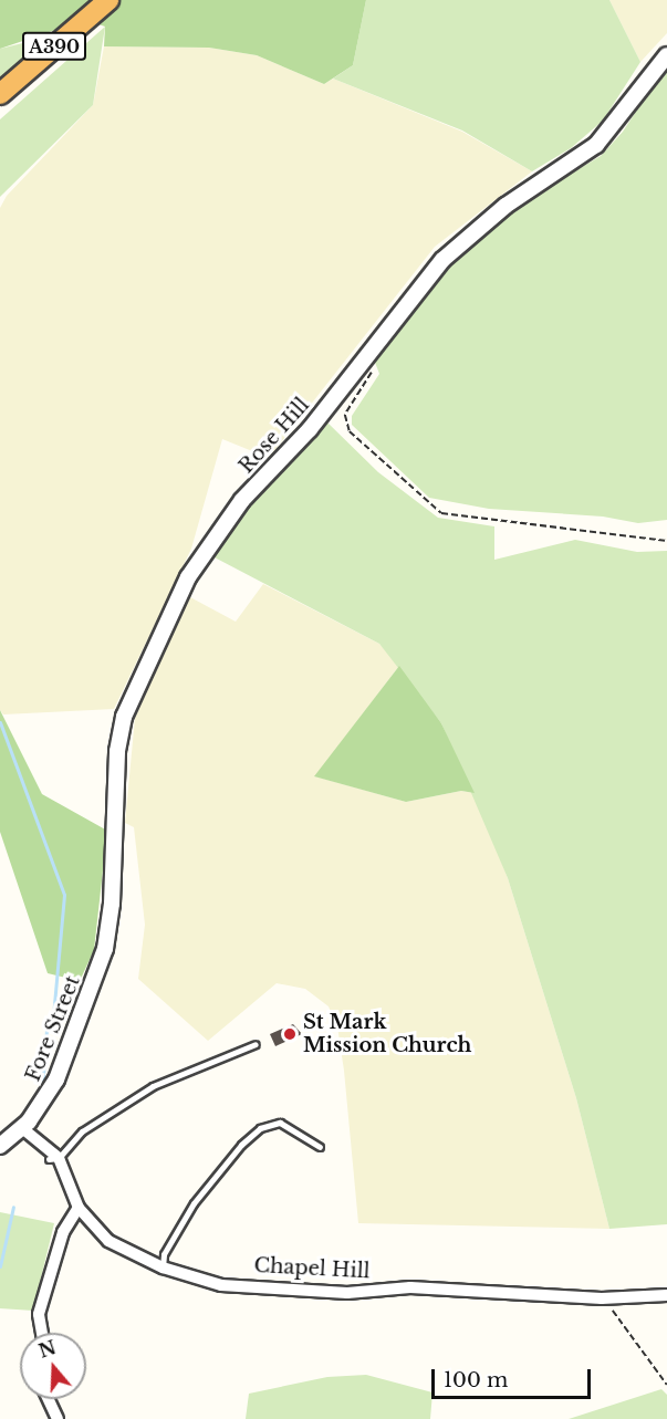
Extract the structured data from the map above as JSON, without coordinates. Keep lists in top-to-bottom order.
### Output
{
  "streets": {
    "highway": ["A390"],
    "street": ["Rose Hill", "Fore Street", "Chapel Hill"]
  },
  "crossings": [
    ["Rose Hill", "Fore Street"],
    ["Fore Street", "Chapel Hill"]
  ],
  "places": ["St Mark Mission Church"],
  "scale_bar": "100 m",
  "north": "top"
}
